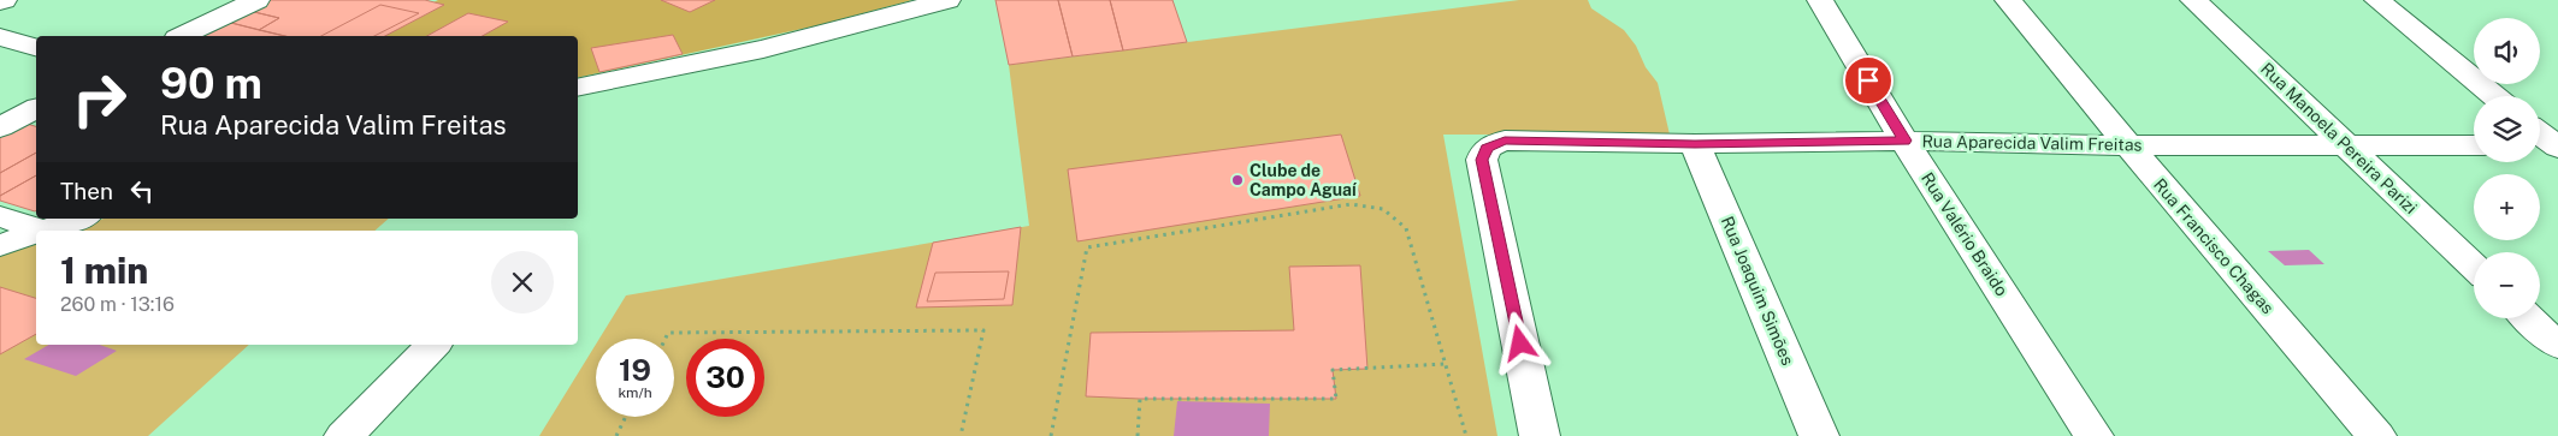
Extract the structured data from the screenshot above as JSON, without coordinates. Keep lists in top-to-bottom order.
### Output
{
  "streets": {
    "street": [
      "Rua Manoela Pereira Parizi",
      "Rua Aparecida Valim Freitas",
      "Rua Valério Braido",
      "Rua Francisco Chagas",
      "Rua Joaquim Simões"
    ]
  },
  "crossings": [
    ["Rua Manoela Pereira Parizi", "Rua Aparecida Valim Freitas"],
    ["Rua Aparecida Valim Freitas", "Rua Valério Braido"],
    ["Rua Aparecida Valim Freitas", "Rua Francisco Chagas"],
    ["Rua Aparecida Valim Freitas", "Rua Joaquim Simões"]
  ],
  "places": ["Clube de Campo Aguaí"],
  "page": {
    "map_buttons": ["+", "−"],
    "turn": ["90 m", "Rua Aparecida Valim Freitas"],
    "then": "Then",
    "heading": ["1 min", "260 m · 13:16"],
    "speed": "19 km/h",
    "limit": "30"
  }
}
